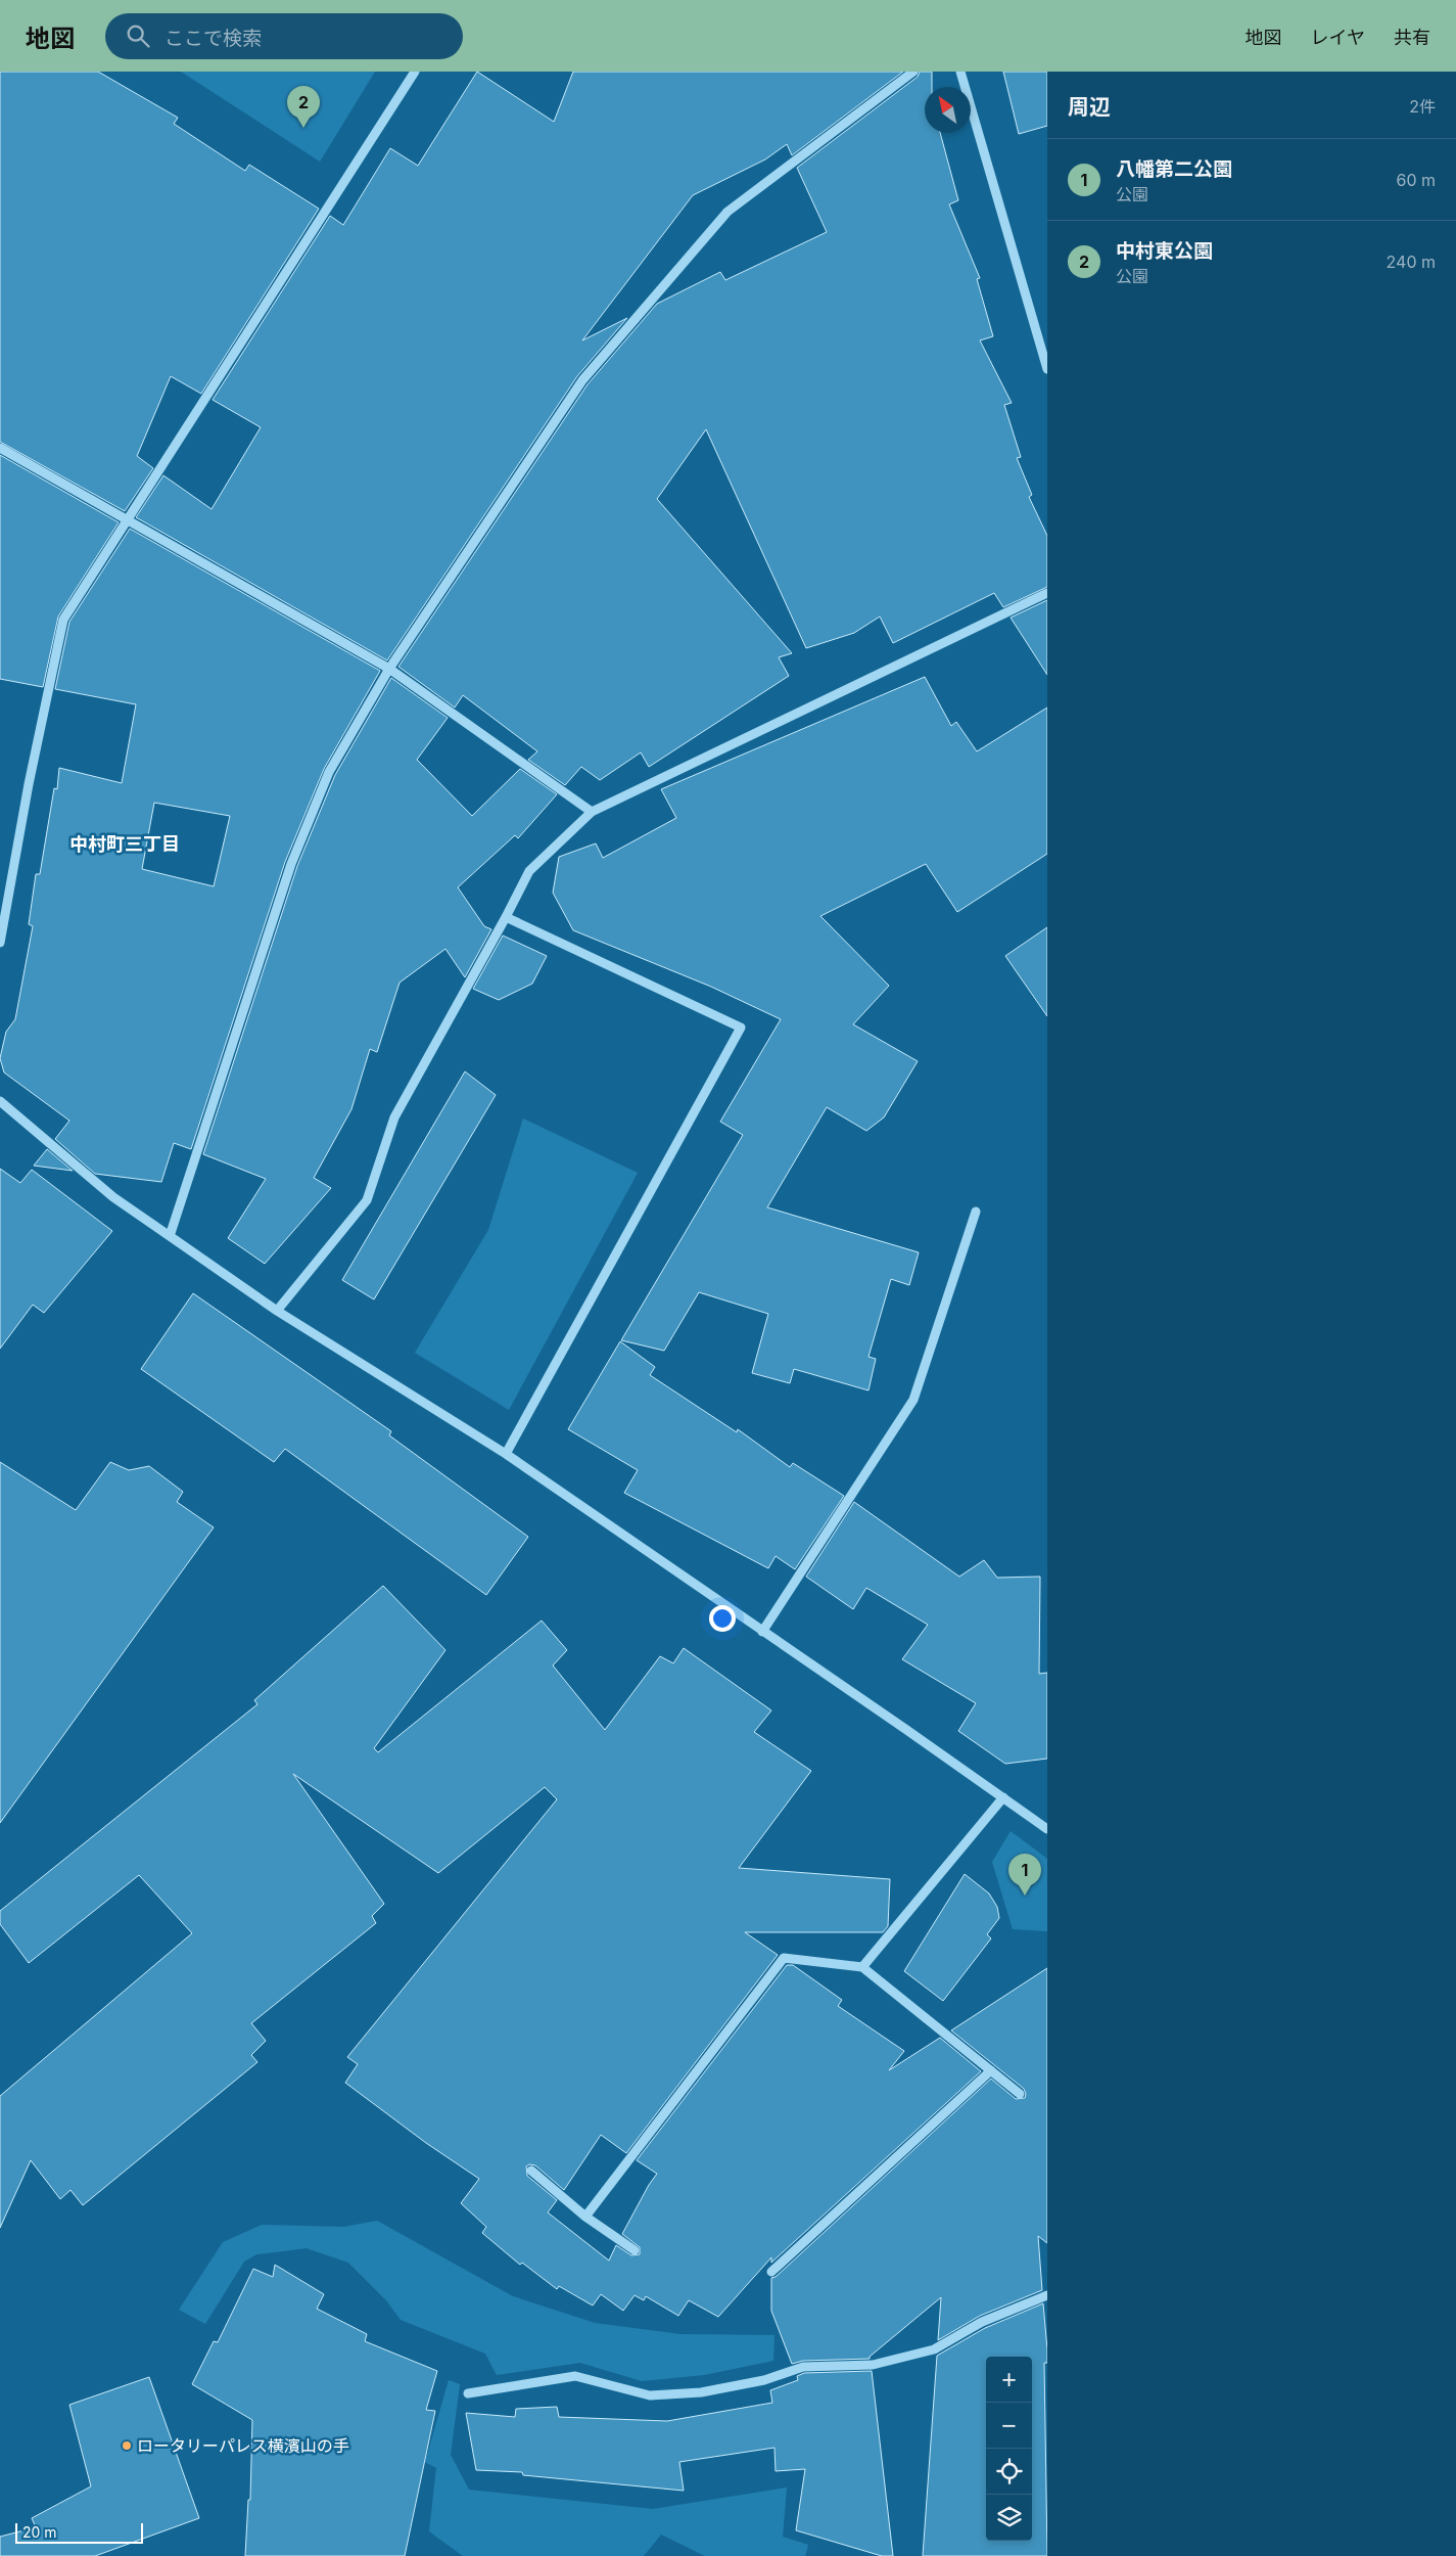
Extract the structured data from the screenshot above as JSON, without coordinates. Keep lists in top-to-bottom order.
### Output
{
  "districts": ["中村町三丁目"],
  "places": ["ロータリーパレス横濱山の手"],
  "scale_bar": "20 m",
  "north": "top left",
  "page": {
    "header": "地図",
    "search": "ここで検索",
    "nav": ["地図", "レイヤ", "共有"],
    "heading": ["周辺", "2件"],
    "pins": ["2", "1"],
    "list": [
      {
        "mark": "1",
        "name": "八幡第二公園",
        "note": "公園",
        "value": "60 m"
      },
      {
        "mark": "2",
        "name": "中村東公園",
        "note": "公園",
        "value": "240 m"
      }
    ],
    "map_buttons": ["+", "−"],
    "scale": "20 m"
  }
}
